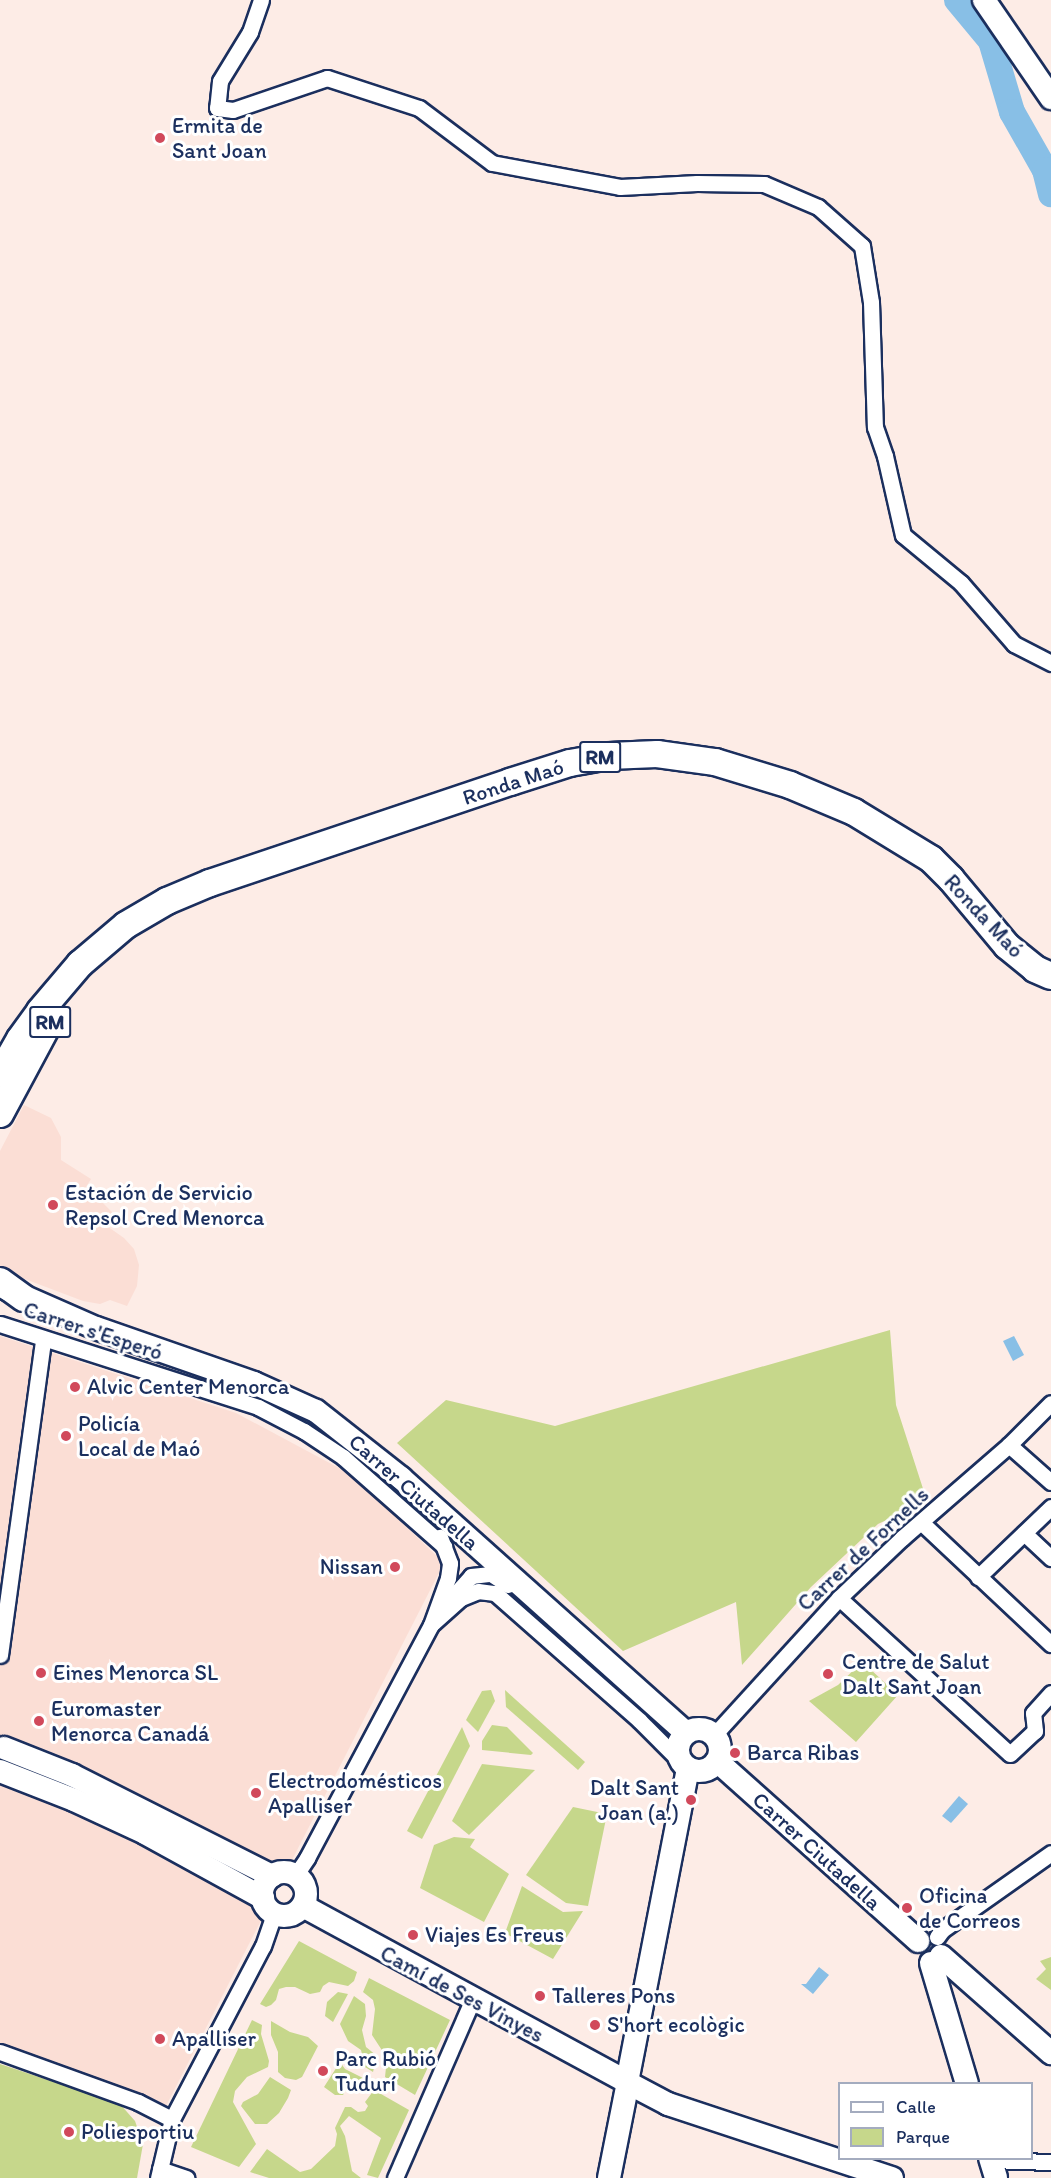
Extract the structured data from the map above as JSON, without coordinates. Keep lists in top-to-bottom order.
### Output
{
  "streets": {
    "main road": ["RM", "Ronda Maó"],
    "street": [
      "Carrer s'Esperó",
      "Carrer Ciutadella",
      "Carrer de Fornells",
      "Camí de Ses Vinyes"
    ]
  },
  "crossings": [
    ["RM", "Ronda Maó"],
    ["Carrer Ciutadella", "Carrer de Fornells"]
  ],
  "places": [
    "Ermita de Sant Joan",
    "Estación de Servicio Repsol Cred Menorca",
    "Alvic Center Menorca",
    "Policía Local de Maó",
    "Nissan",
    "Eines Menorca SL",
    "Centre de Salut Dalt Sant Joan",
    "Euromaster Menorca Canadá",
    "Barca Ribas",
    "Electrodomésticos Apalliser",
    "Dalt Sant Joan (a.)",
    "Oficina de Correos",
    "Viajes Es Freus",
    "Talleres Pons",
    "S'hort ecològic",
    "Apalliser",
    "Parc Rubió Tudurí",
    "Poliesportiu"
  ],
  "legend": ["Calle", "Parque"]
}
